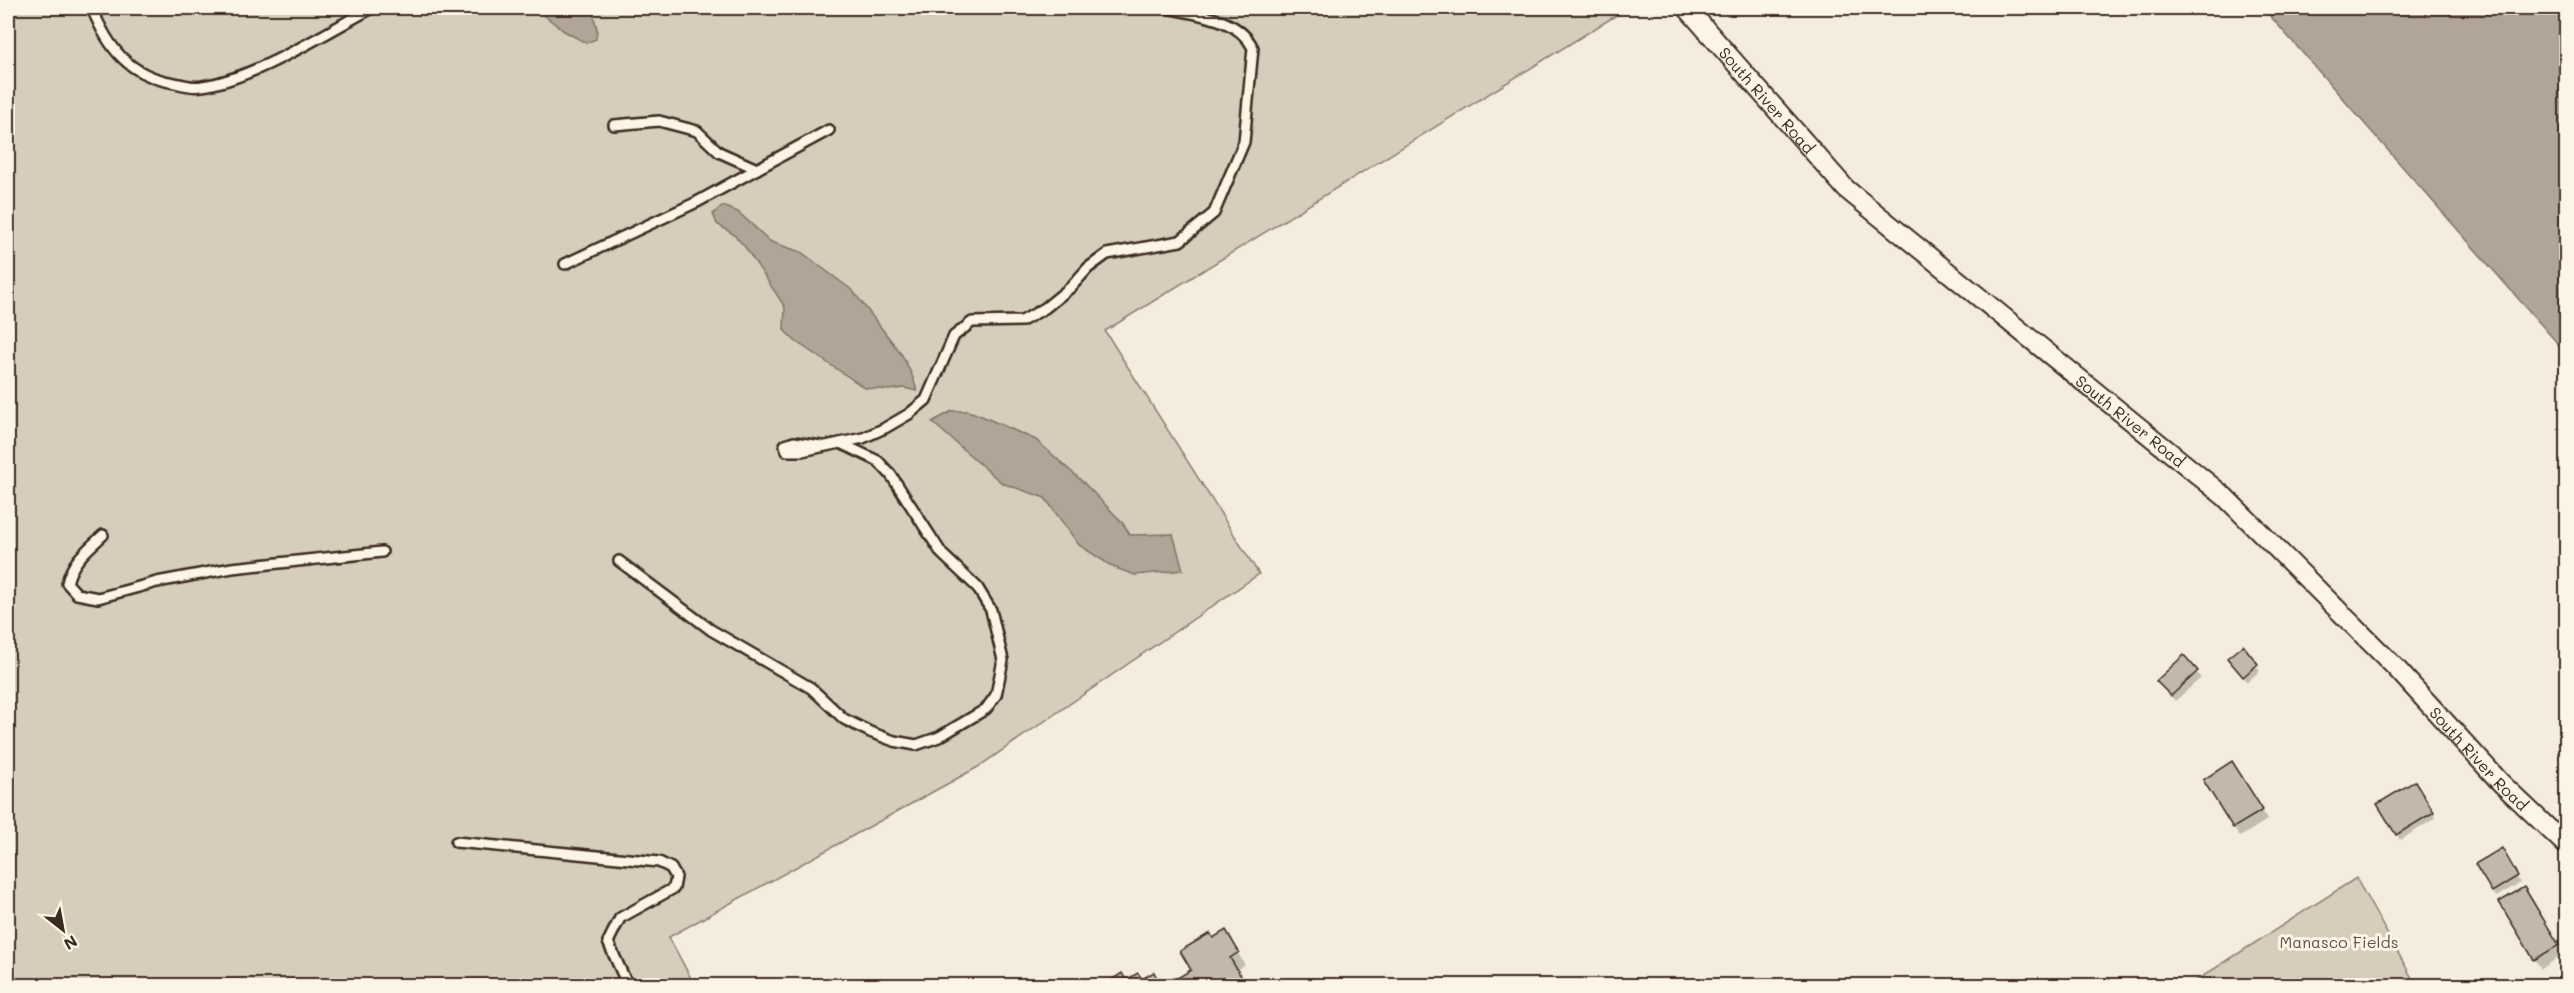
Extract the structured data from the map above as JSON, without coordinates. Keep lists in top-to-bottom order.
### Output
{
  "streets": {
    "street": ["South River Road"]
  },
  "parks": ["Manasco Fields"],
  "north": "bottom right"
}
